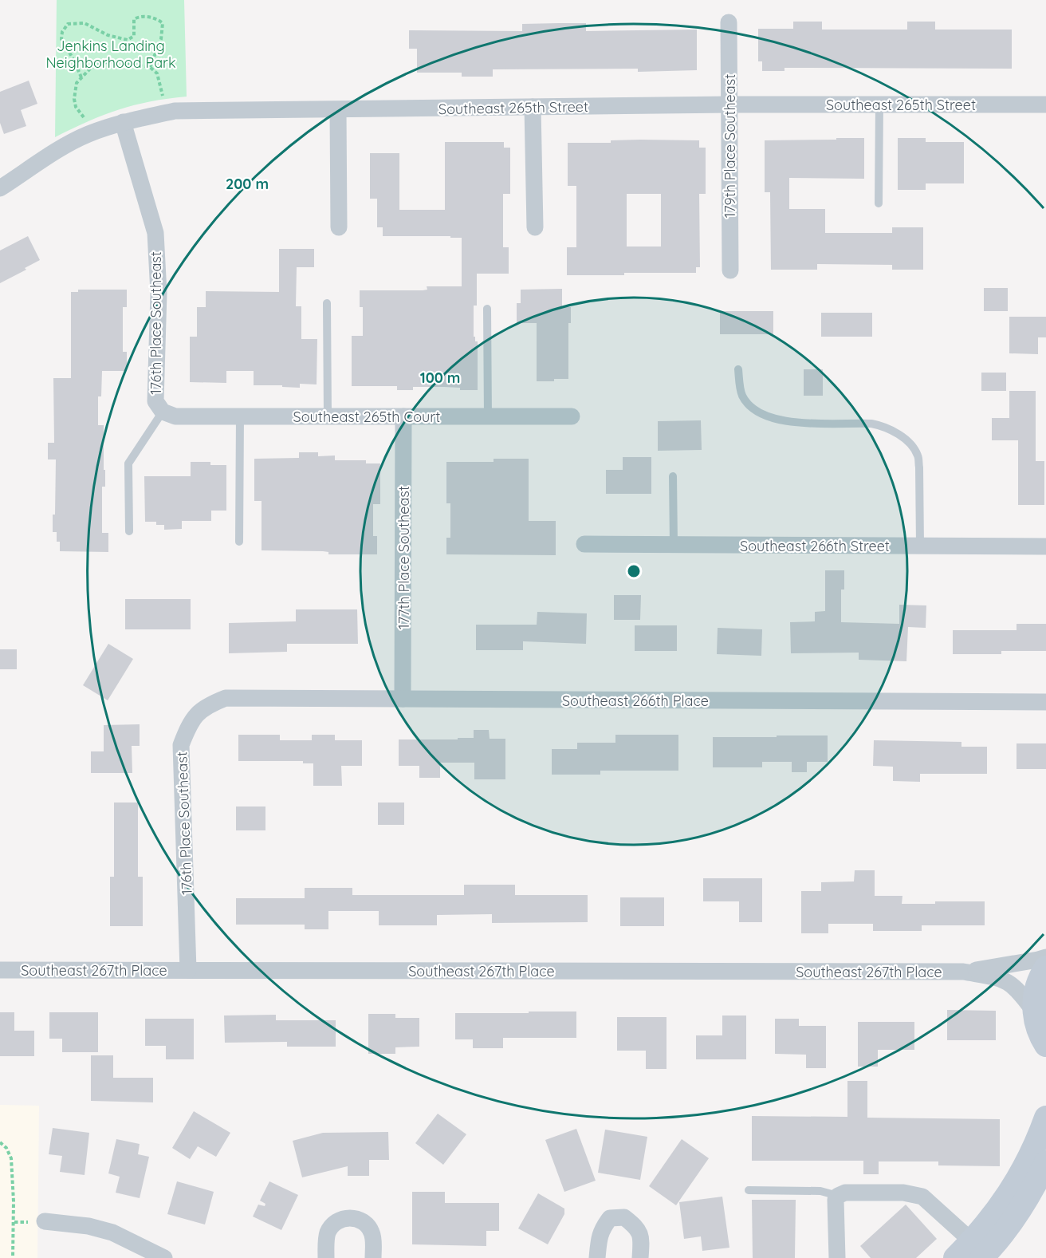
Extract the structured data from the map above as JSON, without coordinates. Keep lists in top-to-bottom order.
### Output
{
  "streets": {
    "street": [
      "Southeast 265th Street",
      "179th Place Southeast",
      "176th Place Southeast",
      "Southeast 265th Court",
      "Southeast 266th Street",
      "177th Place Southeast",
      "Southeast 266th Place",
      "Southeast 267th Place"
    ]
  },
  "crossings": [
    ["Southeast 265th Street", "179th Place Southeast"],
    ["Southeast 265th Street", "176th Place Southeast"],
    ["176th Place Southeast", "Southeast 265th Court"],
    ["176th Place Southeast", "Southeast 266th Place"],
    ["176th Place Southeast", "Southeast 267th Place"],
    ["Southeast 265th Court", "177th Place Southeast"],
    ["177th Place Southeast", "Southeast 266th Place"]
  ],
  "parks": ["Jenkins Landing Neighborhood Park"],
  "rings": ["200 m", "100 m"]
}
